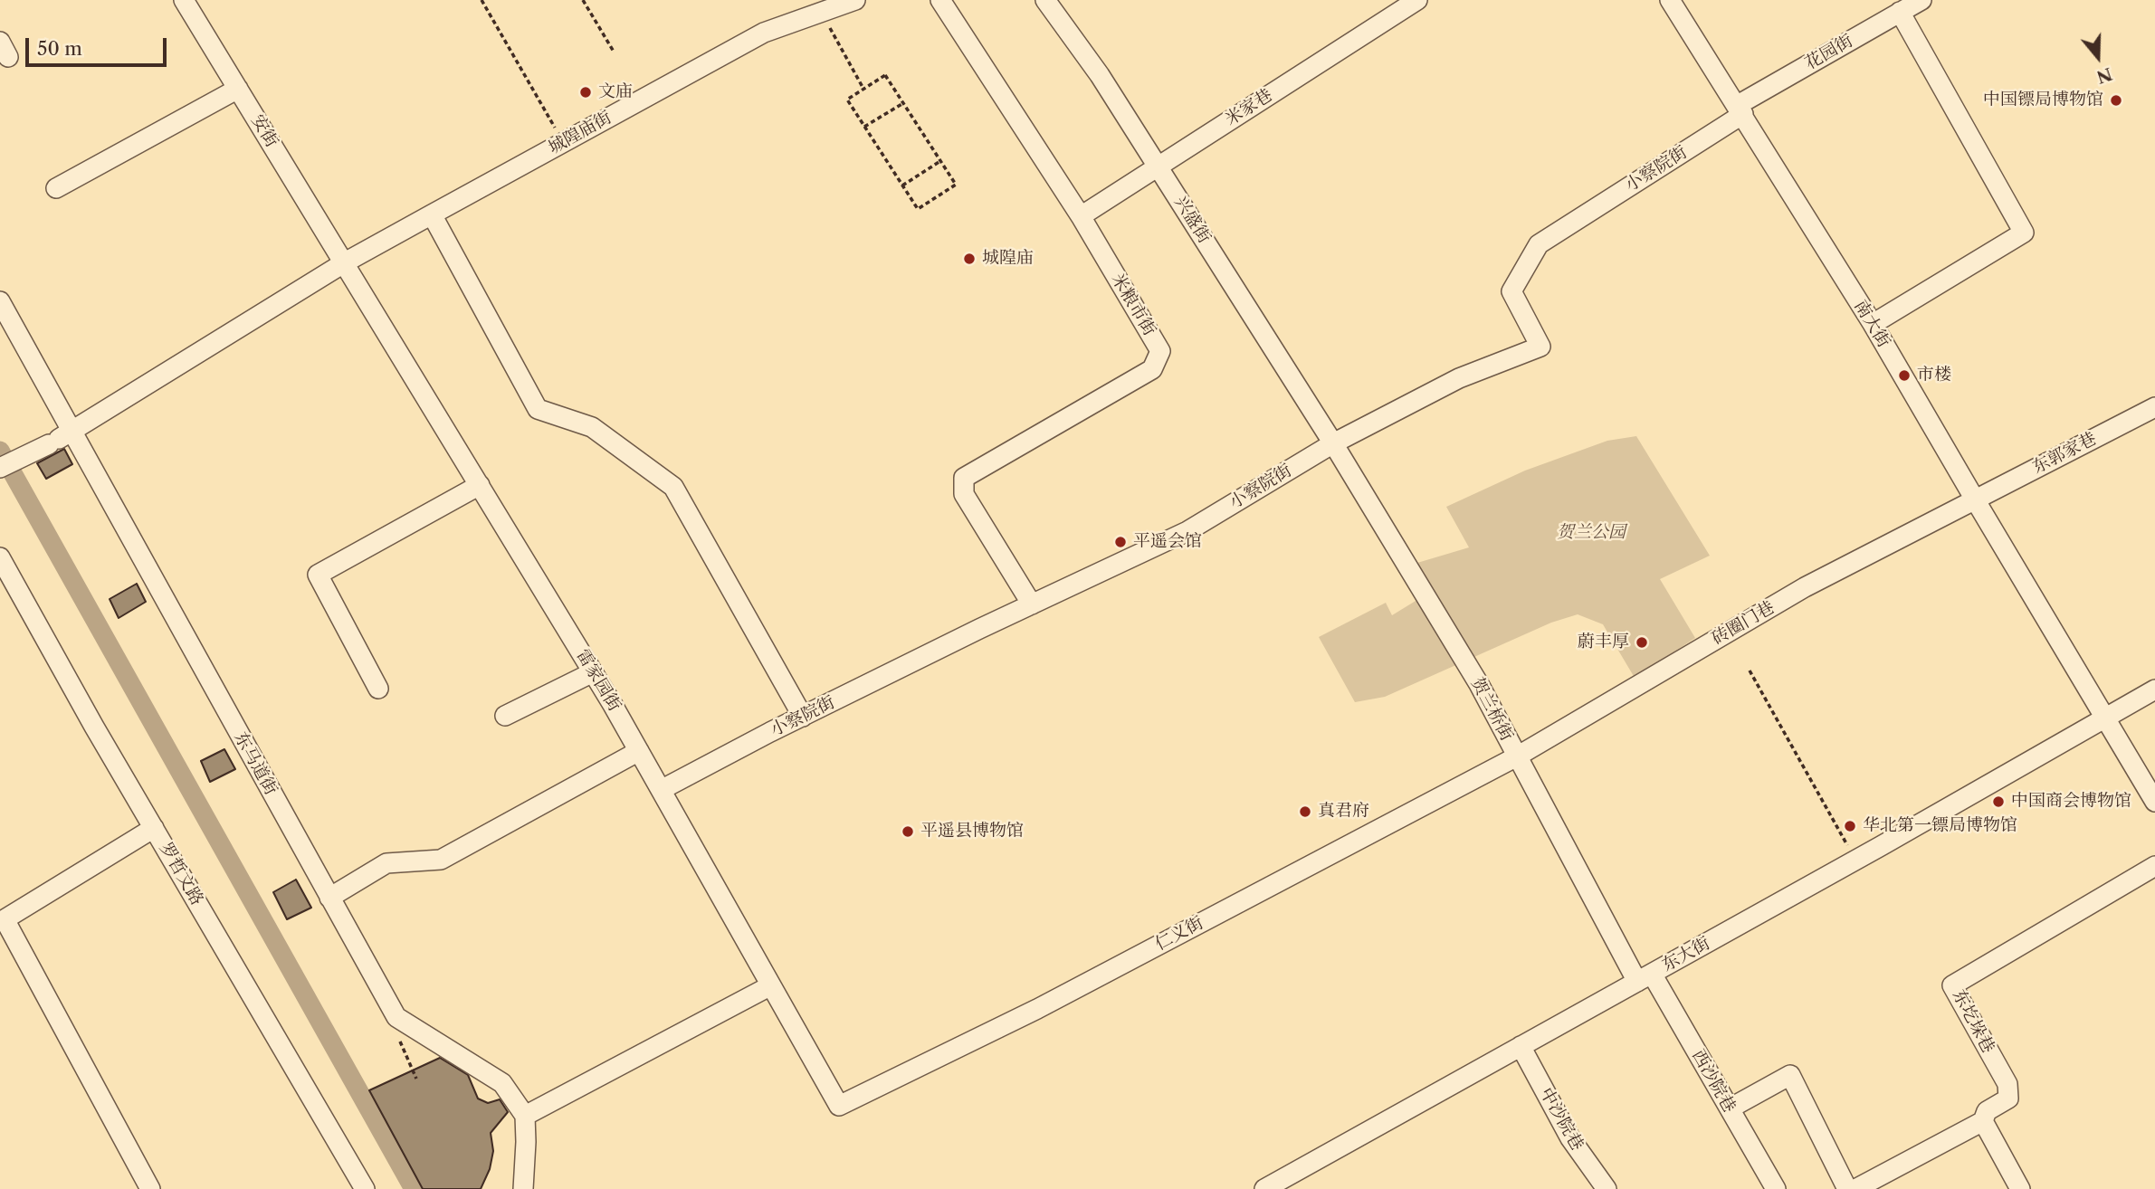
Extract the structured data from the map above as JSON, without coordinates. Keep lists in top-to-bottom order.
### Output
{
  "streets": {
    "street": [
      "花园街",
      "米家巷",
      "安街",
      "城隍庙街",
      "小察院街",
      "兴盛街",
      "米粮市街",
      "南大街",
      "东郭家巷",
      "砖圈门巷",
      "雷家园街",
      "贺兰桥街",
      "东马道街",
      "罗哲文路",
      "仁义街",
      "东大街",
      "东圪垛巷",
      "西沙院巷",
      "中沙院巷"
    ]
  },
  "crossings": [
    ["花园街", "小察院街"],
    ["花园街", "南大街"],
    ["米家巷", "兴盛街"],
    ["米家巷", "米粮市街"],
    ["安街", "城隍庙街"],
    ["安街", "雷家园街"],
    ["城隍庙街", "雷家园街"],
    ["城隍庙街", "东马道街"],
    ["小察院街", "兴盛街"],
    ["小察院街", "米粮市街"],
    ["小察院街", "南大街"],
    ["小察院街", "雷家园街"],
    ["小察院街", "贺兰桥街"],
    ["兴盛街", "贺兰桥街"],
    ["南大街", "东郭家巷"],
    ["南大街", "砖圈门巷"],
    ["南大街", "东大街"],
    ["东郭家巷", "砖圈门巷"],
    ["砖圈门巷", "贺兰桥街"],
    ["砖圈门巷", "仁义街"],
    ["雷家园街", "仁义街"],
    ["贺兰桥街", "仁义街"],
    ["贺兰桥街", "东大街"],
    ["贺兰桥街", "西沙院巷"],
    ["东大街", "西沙院巷"],
    ["东大街", "中沙院巷"]
  ],
  "parks": ["贺兰公园"],
  "places": [
    "文庙",
    "中国镖局博物馆",
    "城隍庙",
    "市楼",
    "平遥会馆",
    "蔚丰厚",
    "中国商会博物馆",
    "真君府",
    "华北第一镖局博物馆",
    "平遥县博物馆"
  ],
  "scale_bar": "50 m",
  "north": "bottom"
}
